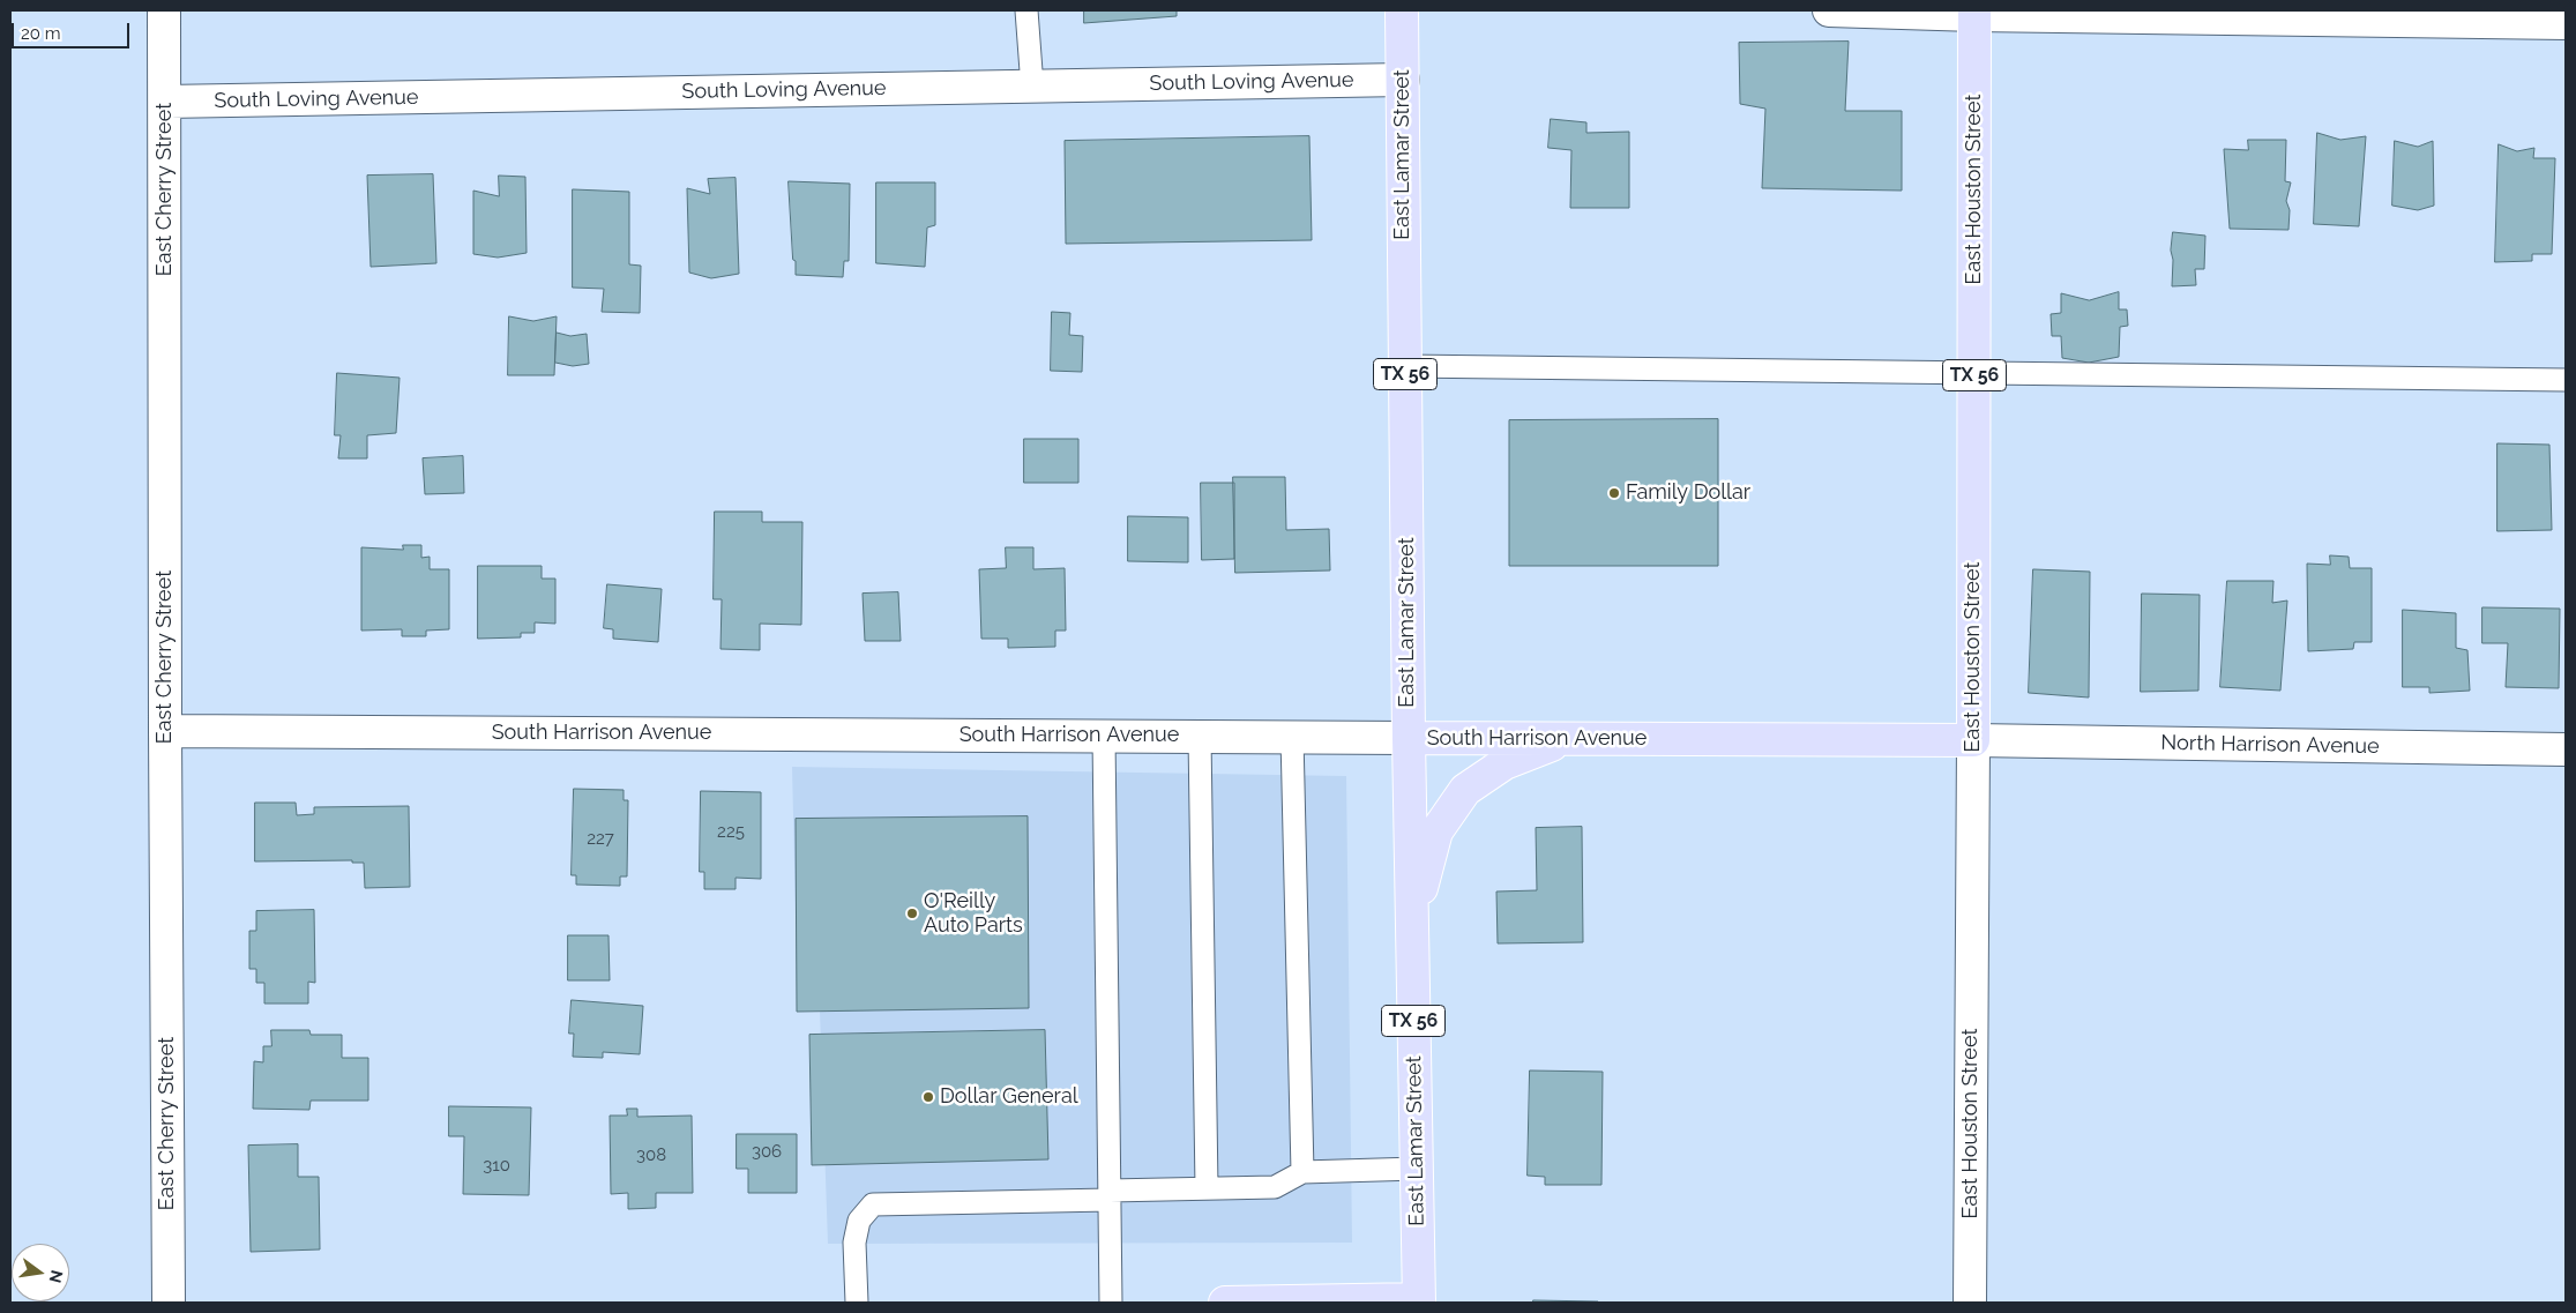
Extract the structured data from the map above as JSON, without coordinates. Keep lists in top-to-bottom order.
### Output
{
  "streets": {
    "main road": [
      "East Lamar Street",
      "East Houston Street",
      "TX 56",
      "South Harrison Avenue"
    ],
    "street": ["South Loving Avenue", "East Cherry Street", "North Harrison Avenue"]
  },
  "crossings": [
    ["South Loving Avenue", "East Lamar Street"],
    ["South Loving Avenue", "East Cherry Street"],
    ["East Lamar Street", "South Harrison Avenue"],
    ["East Cherry Street", "South Harrison Avenue"],
    ["East Houston Street", "South Harrison Avenue"],
    ["East Houston Street", "North Harrison Avenue"],
    ["South Harrison Avenue", "North Harrison Avenue"]
  ],
  "places": ["Family Dollar", "O'Reilly Auto Parts", "Dollar General"],
  "house_numbers": [
    "225",
    "227",
    "306",
    "308",
    "310"
  ],
  "scale_bar": "20 m",
  "north": "right"
}
